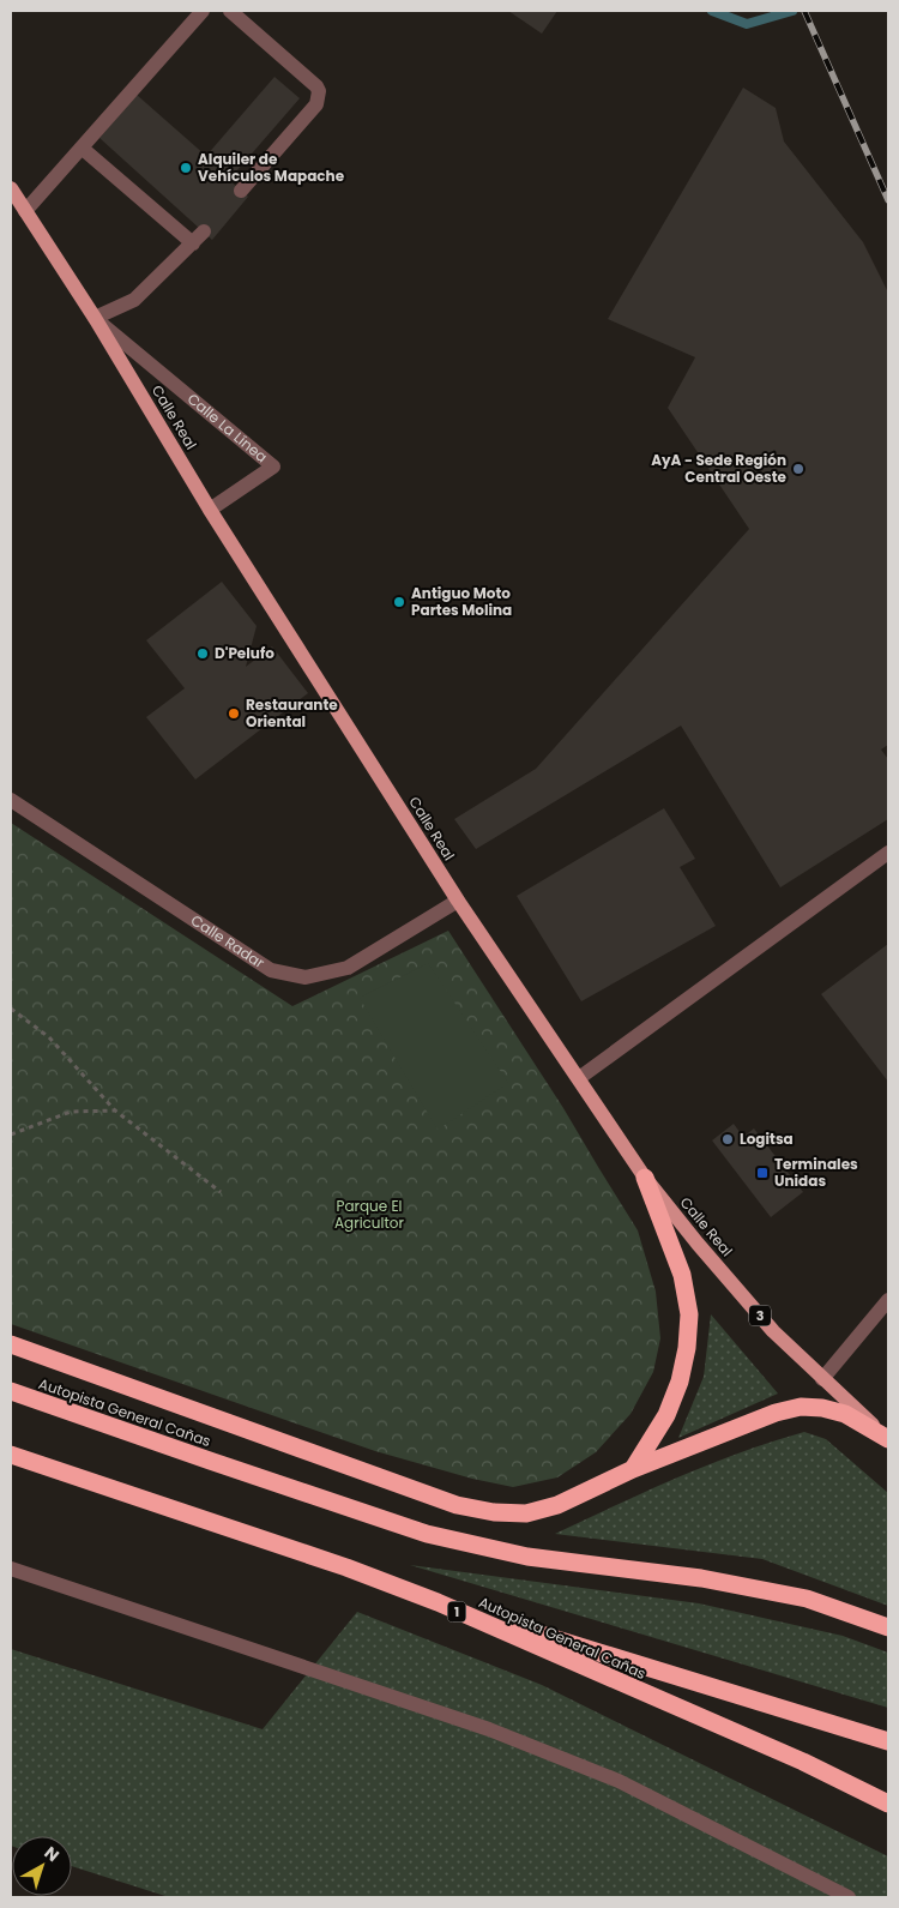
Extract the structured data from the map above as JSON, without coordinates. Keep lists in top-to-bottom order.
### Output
{
  "streets": {
    "highway": ["Autopista General Cañas", "1"],
    "main road": ["Calle Real", "3"],
    "street": ["Calle La Línea", "Calle Radar"]
  },
  "crossings": [
    ["Calle Real", "Calle La Línea"],
    ["Calle Real", "Calle Radar"]
  ],
  "parks": ["Parque El Agricultor"],
  "places": {
    "other": [
      "Alquiler de Vehículos Mapache",
      "AyA - Sede Región Central Oeste",
      "Antiguo Moto Partes Molina",
      "D'Pelufo",
      "Restaurante Oriental",
      "Logitsa"
    ],
    "transit": ["Terminales Unidas"]
  },
  "north": "top right"
}
